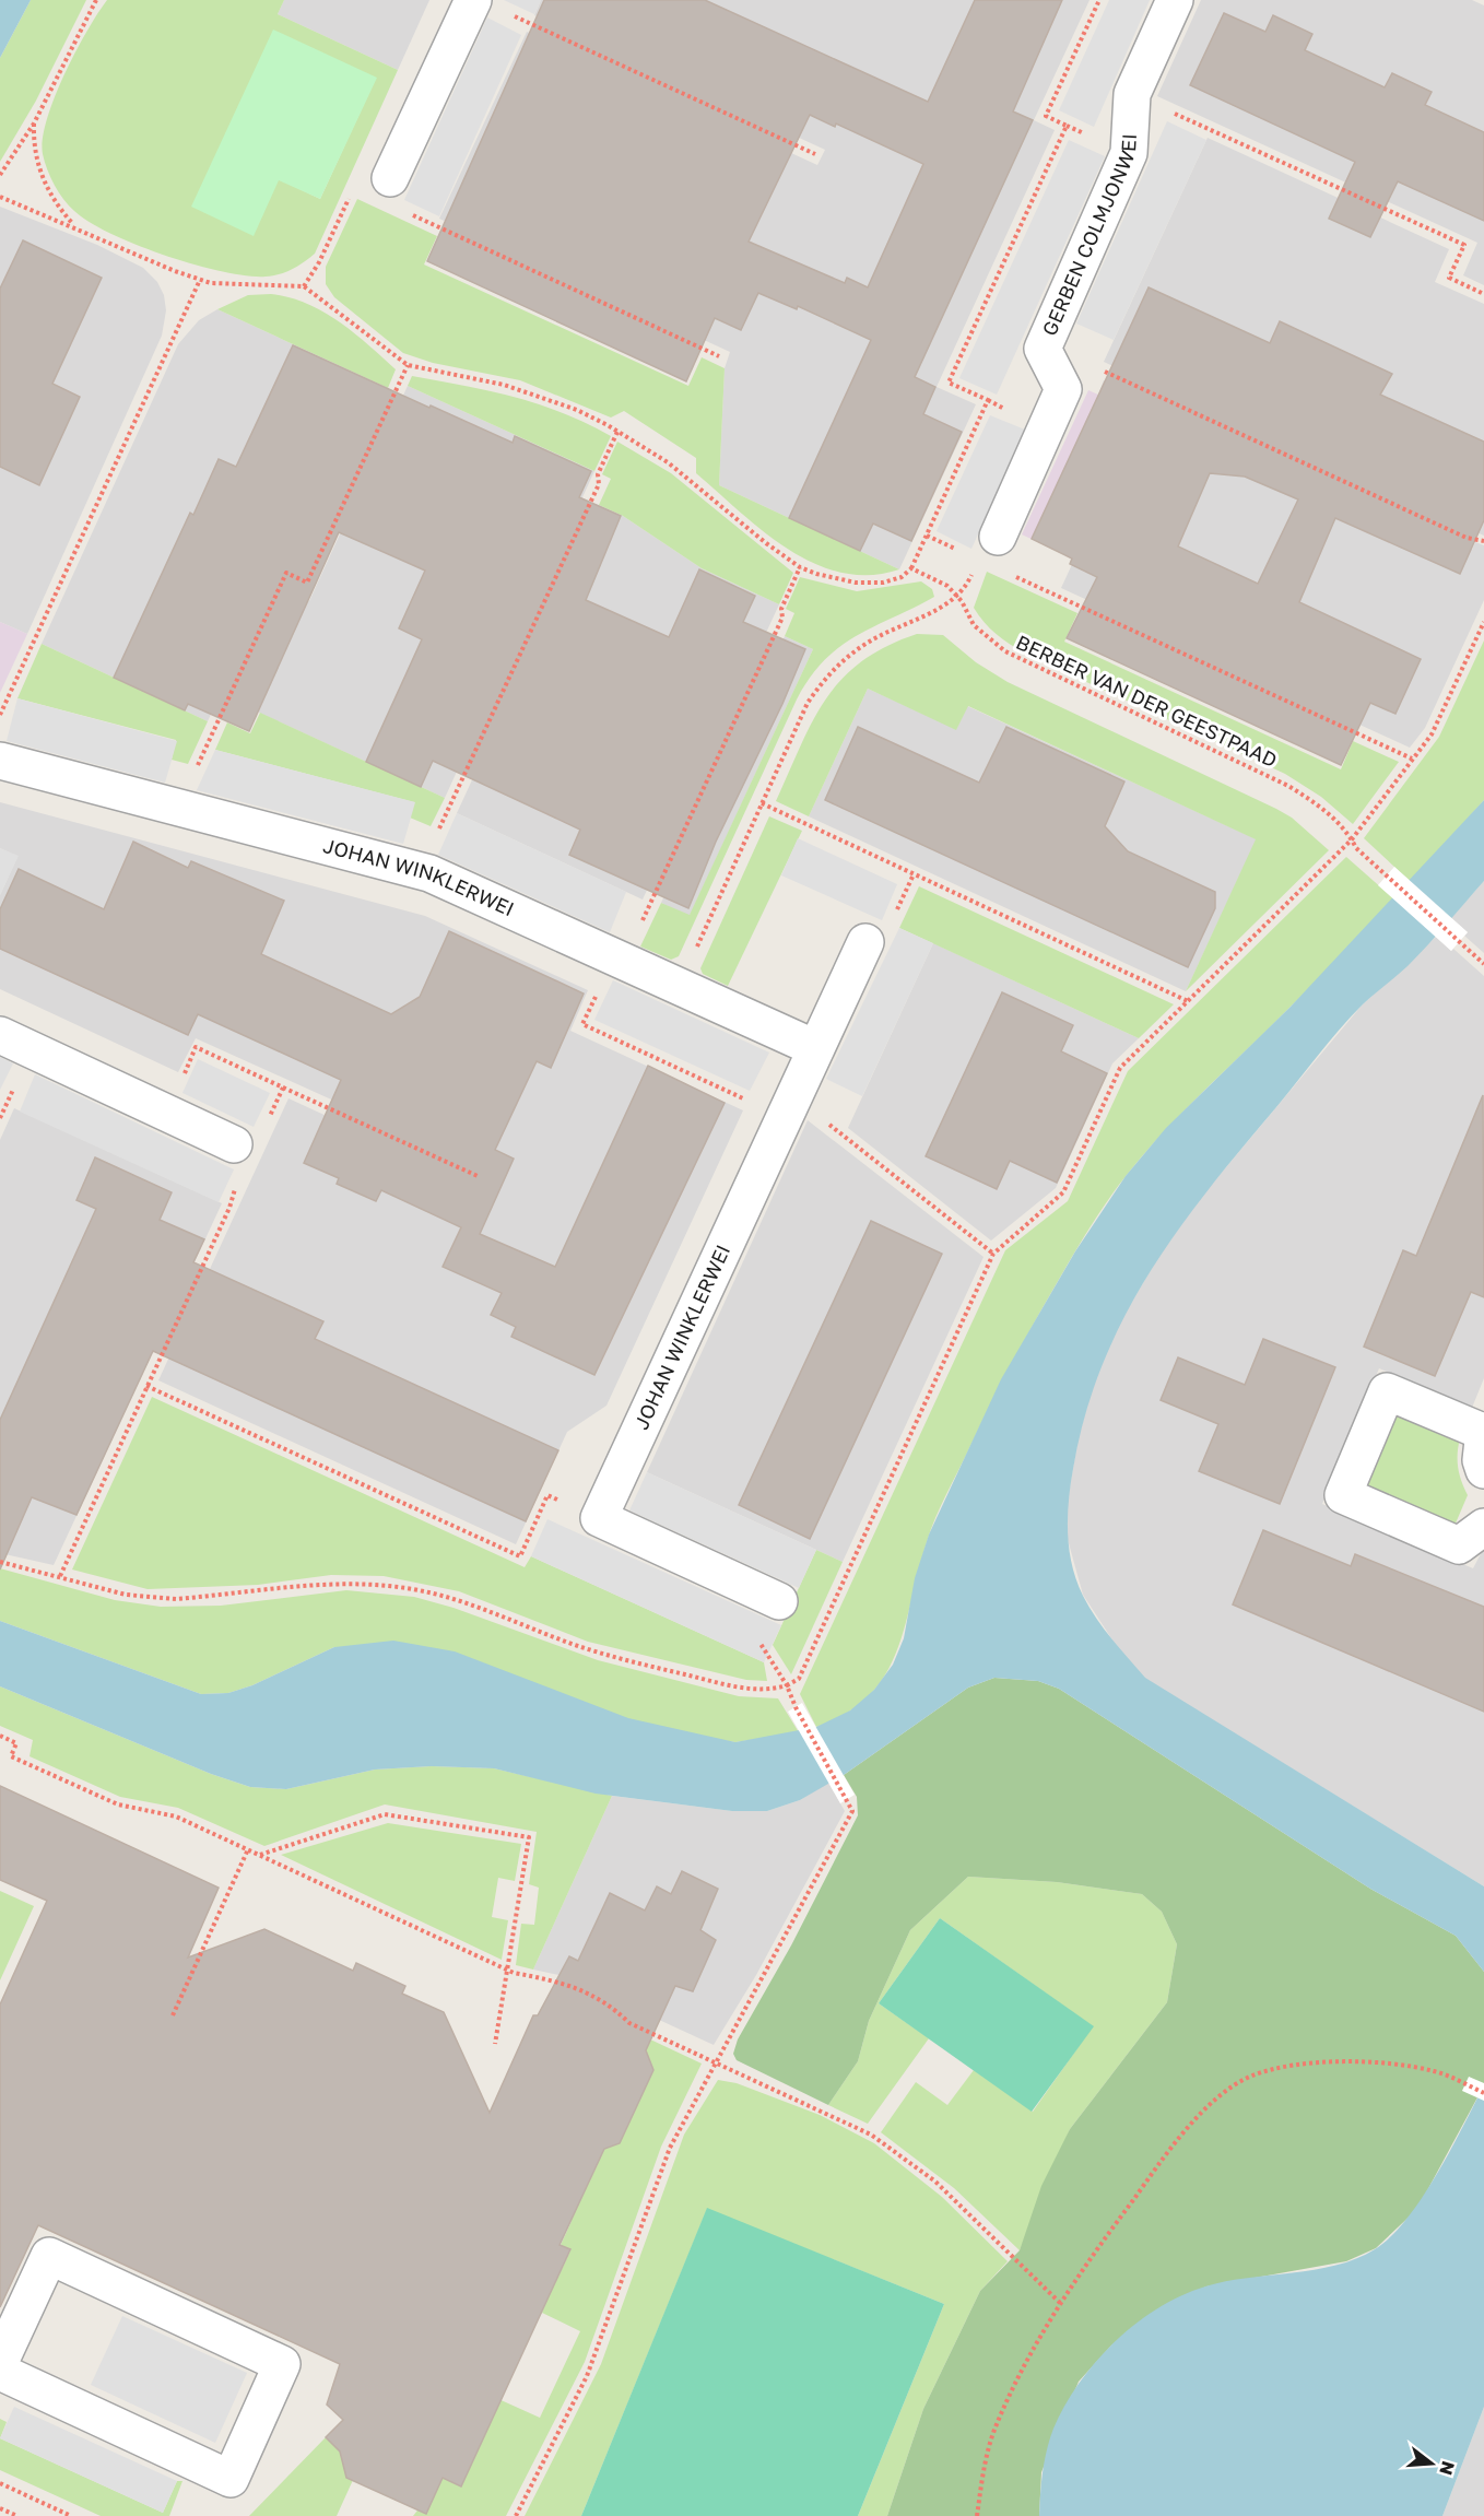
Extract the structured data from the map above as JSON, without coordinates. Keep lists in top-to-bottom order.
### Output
{
  "streets": {
    "street": ["GERBEN COLMJONWEI", "JOHAN WINKLERWEI"],
    "path": ["BERBER VAN DER GEESTPAAD"]
  },
  "north": "right"
}
